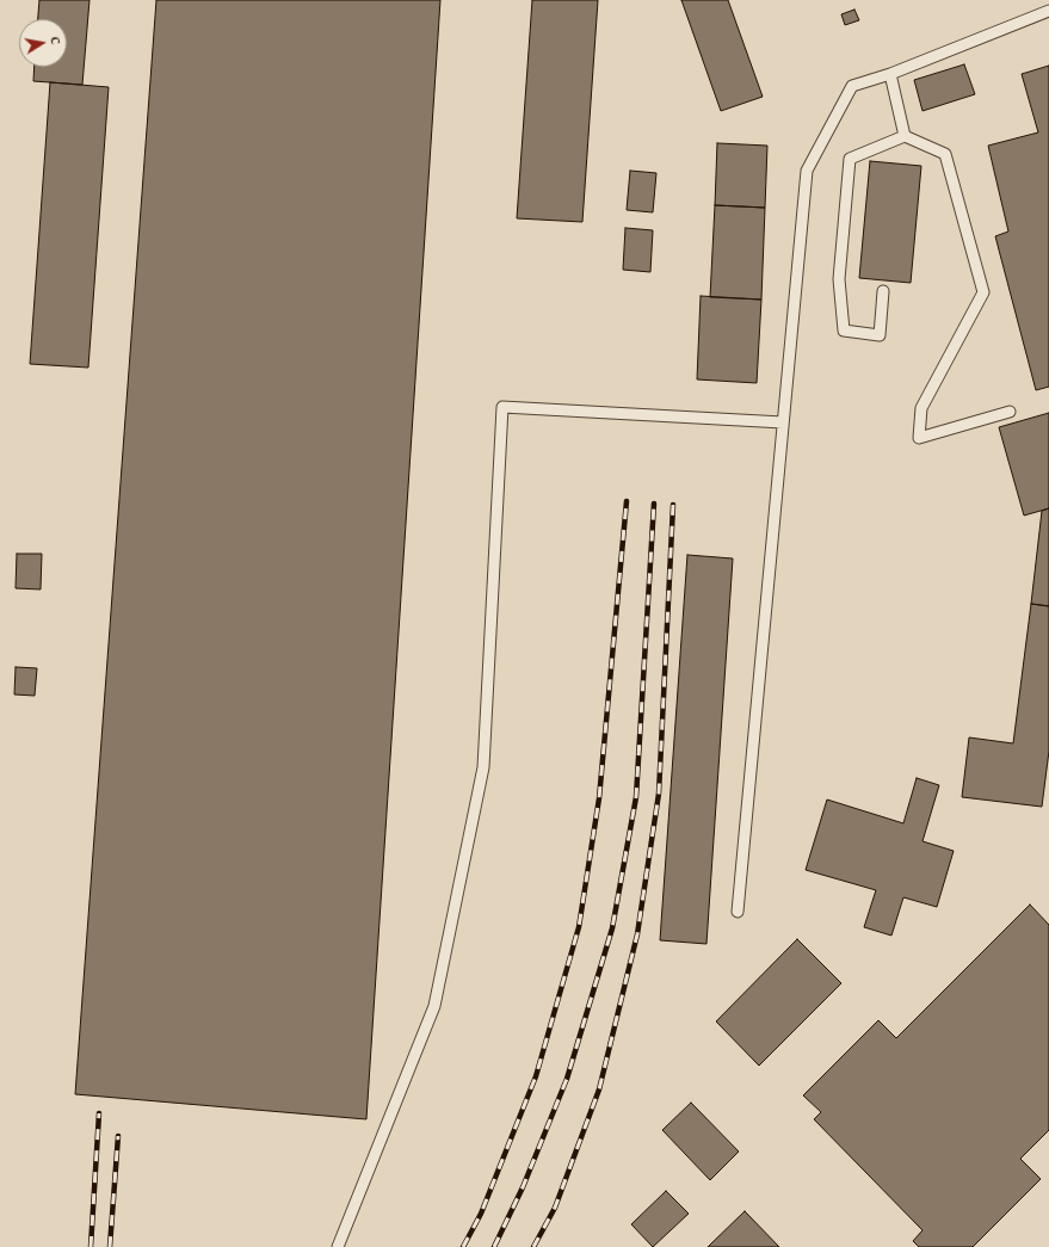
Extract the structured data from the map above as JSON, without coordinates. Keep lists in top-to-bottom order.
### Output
{
  "north": "right"
}
